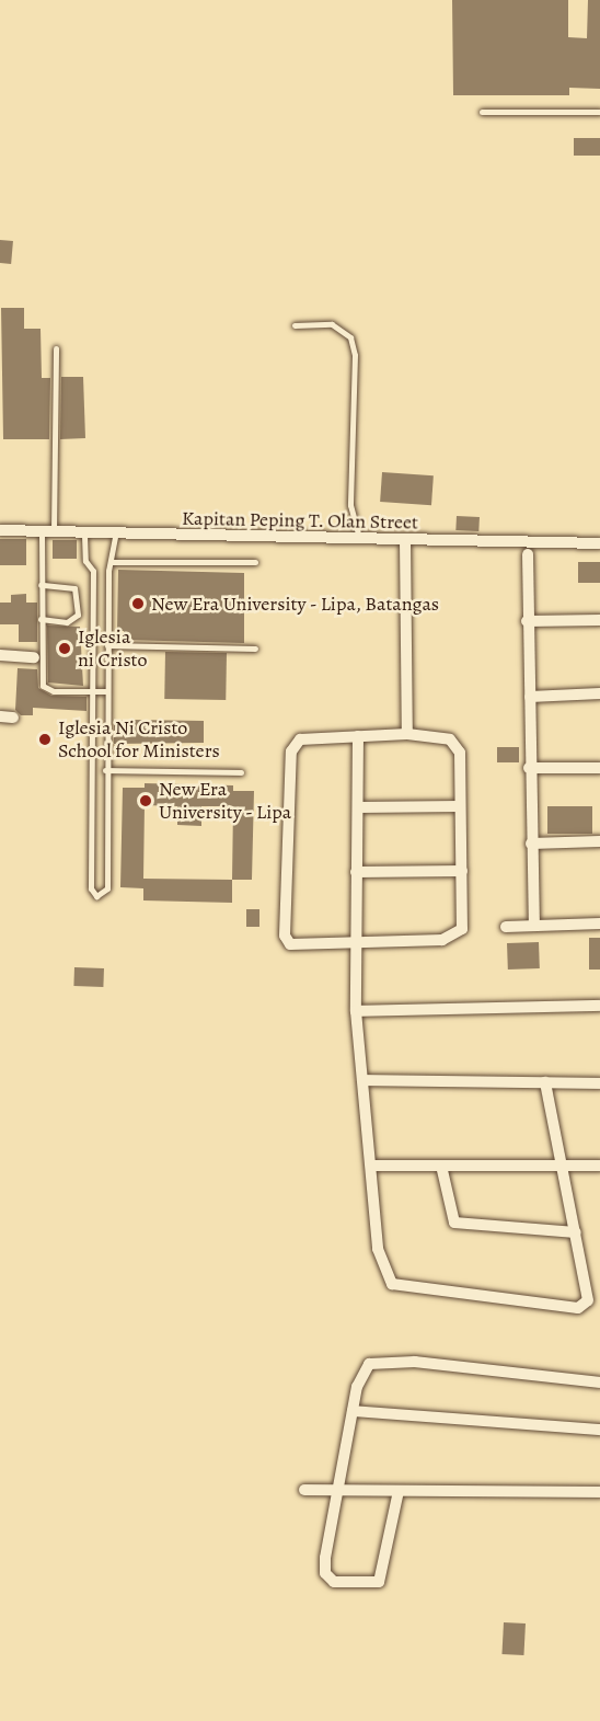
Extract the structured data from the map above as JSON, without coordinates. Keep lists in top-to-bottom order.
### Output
{
  "streets": {
    "street": ["Kapitan Peping T. Olan Street"]
  },
  "places": [
    "New Era University - Lipa, Batangas",
    "Iglesia ni Cristo",
    "Iglesia Ni Cristo School for Ministers",
    "New Era University - Lipa"
  ]
}
